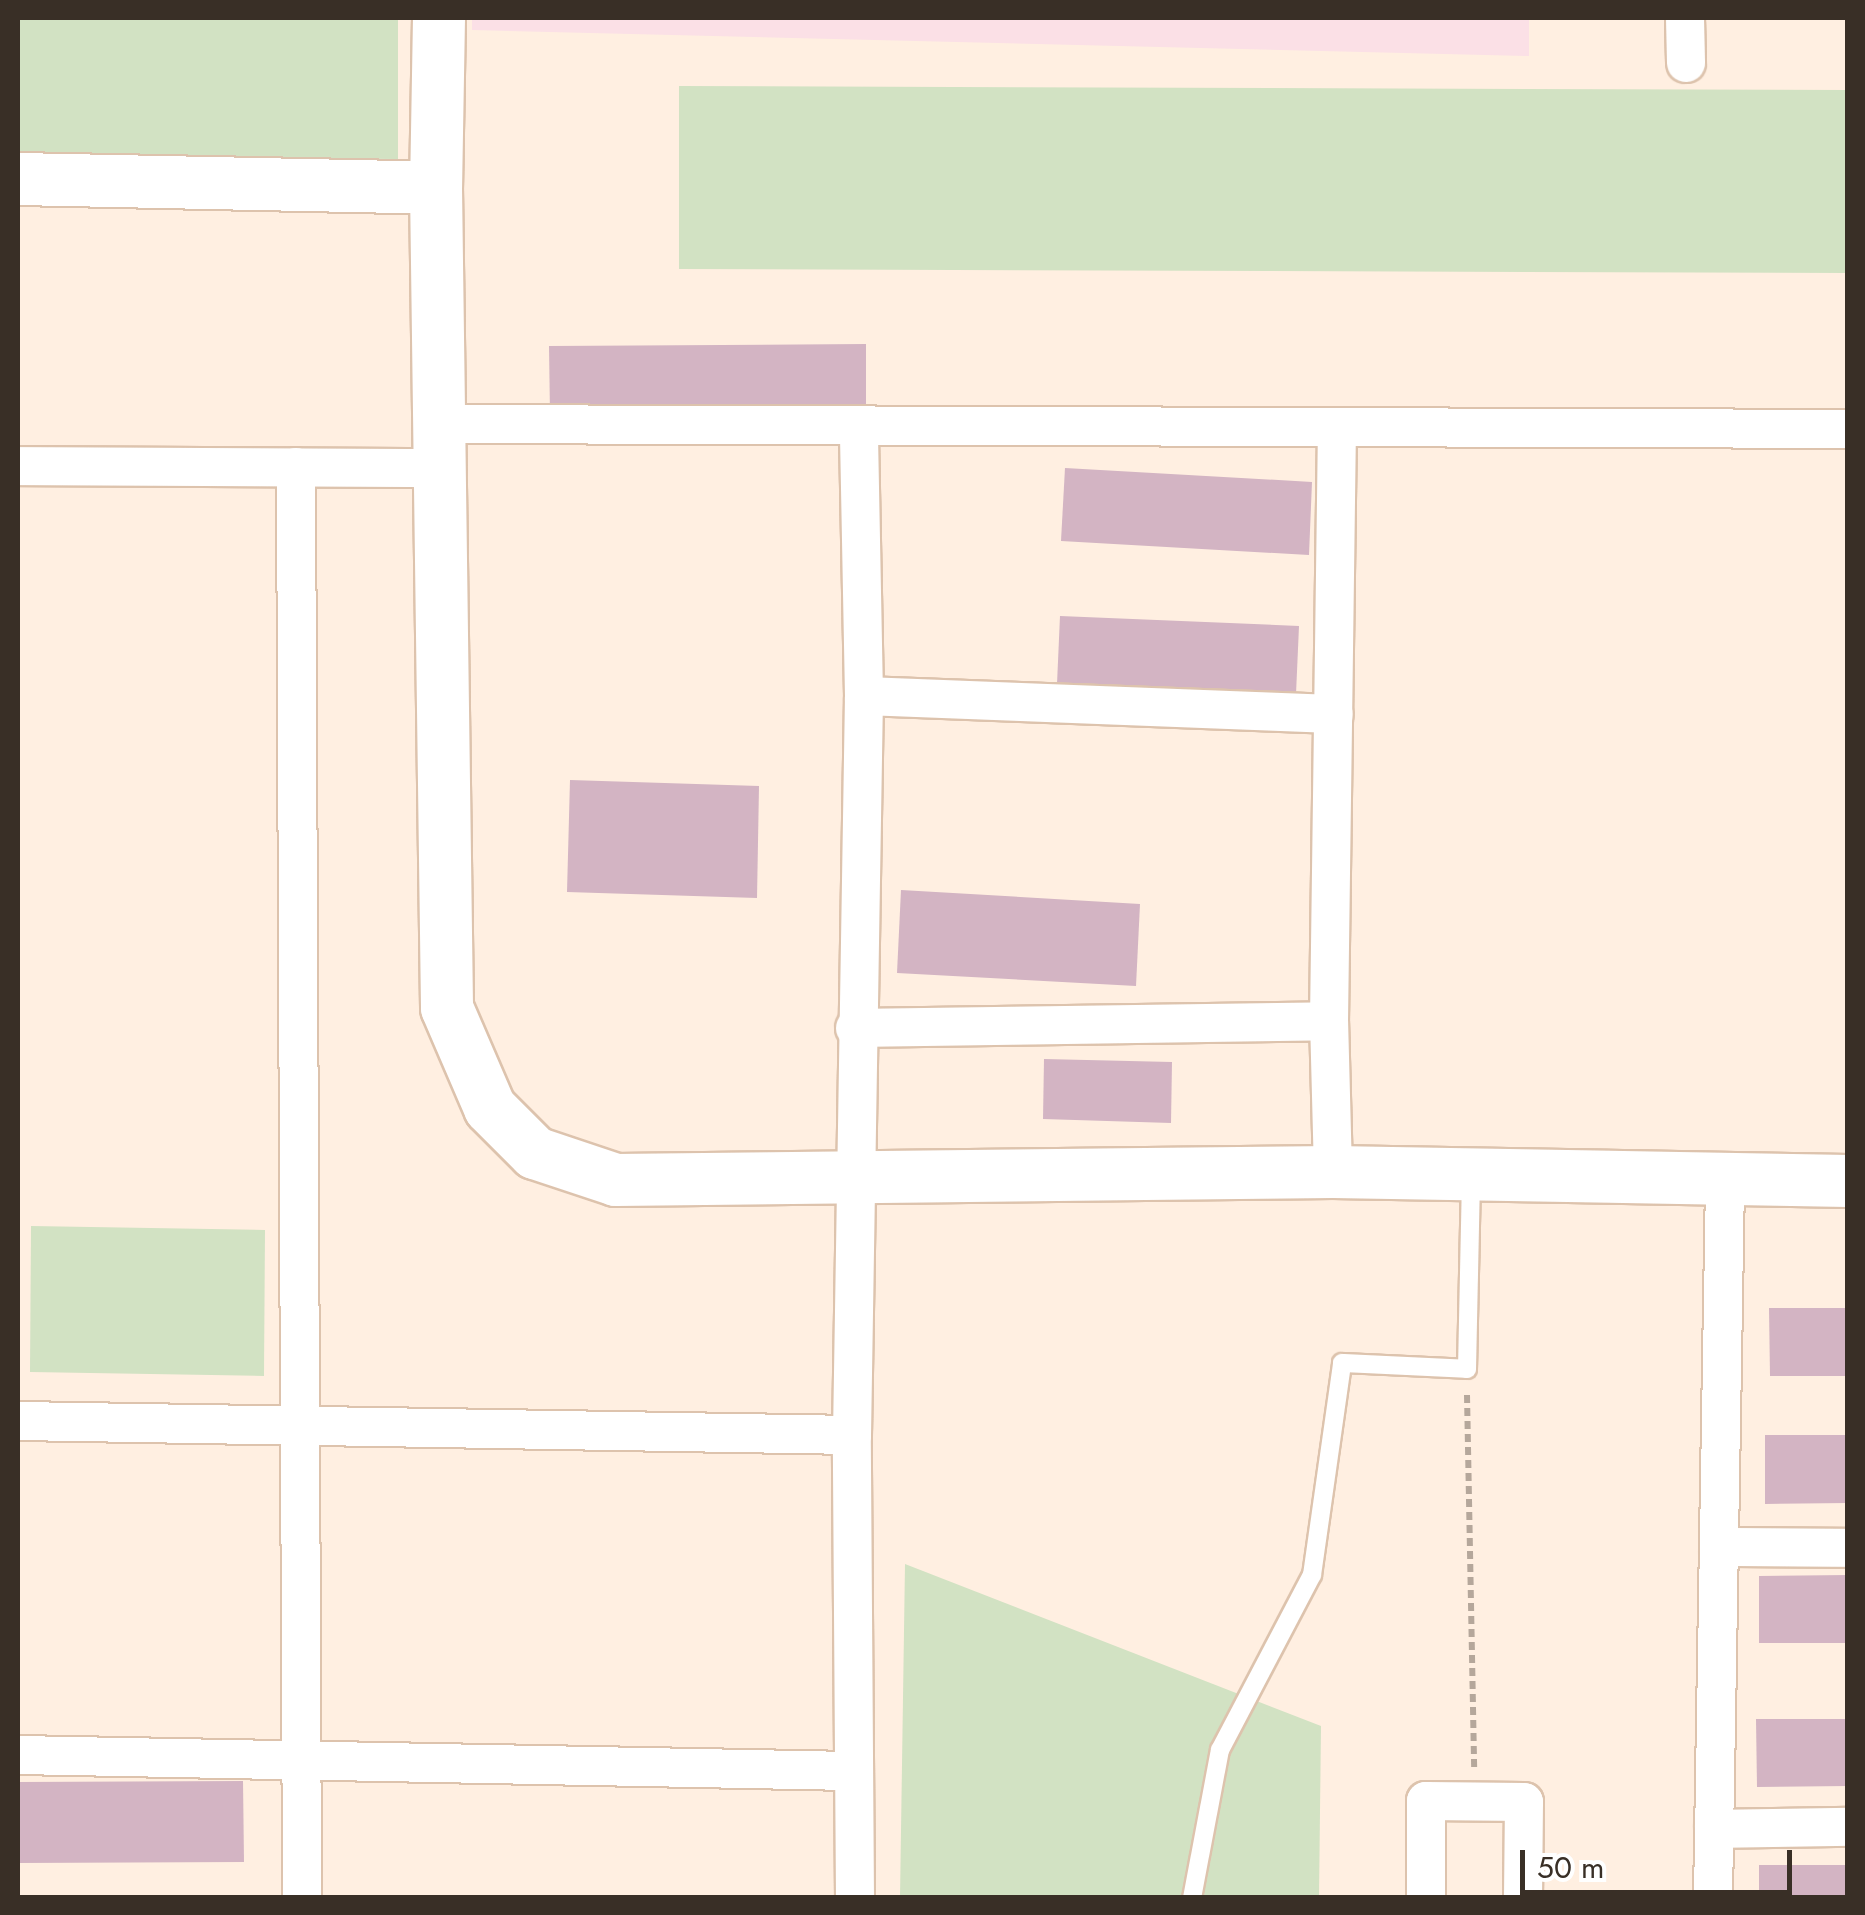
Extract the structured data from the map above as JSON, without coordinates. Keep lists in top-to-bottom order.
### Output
{
  "scale_bar": "50 m"
}
